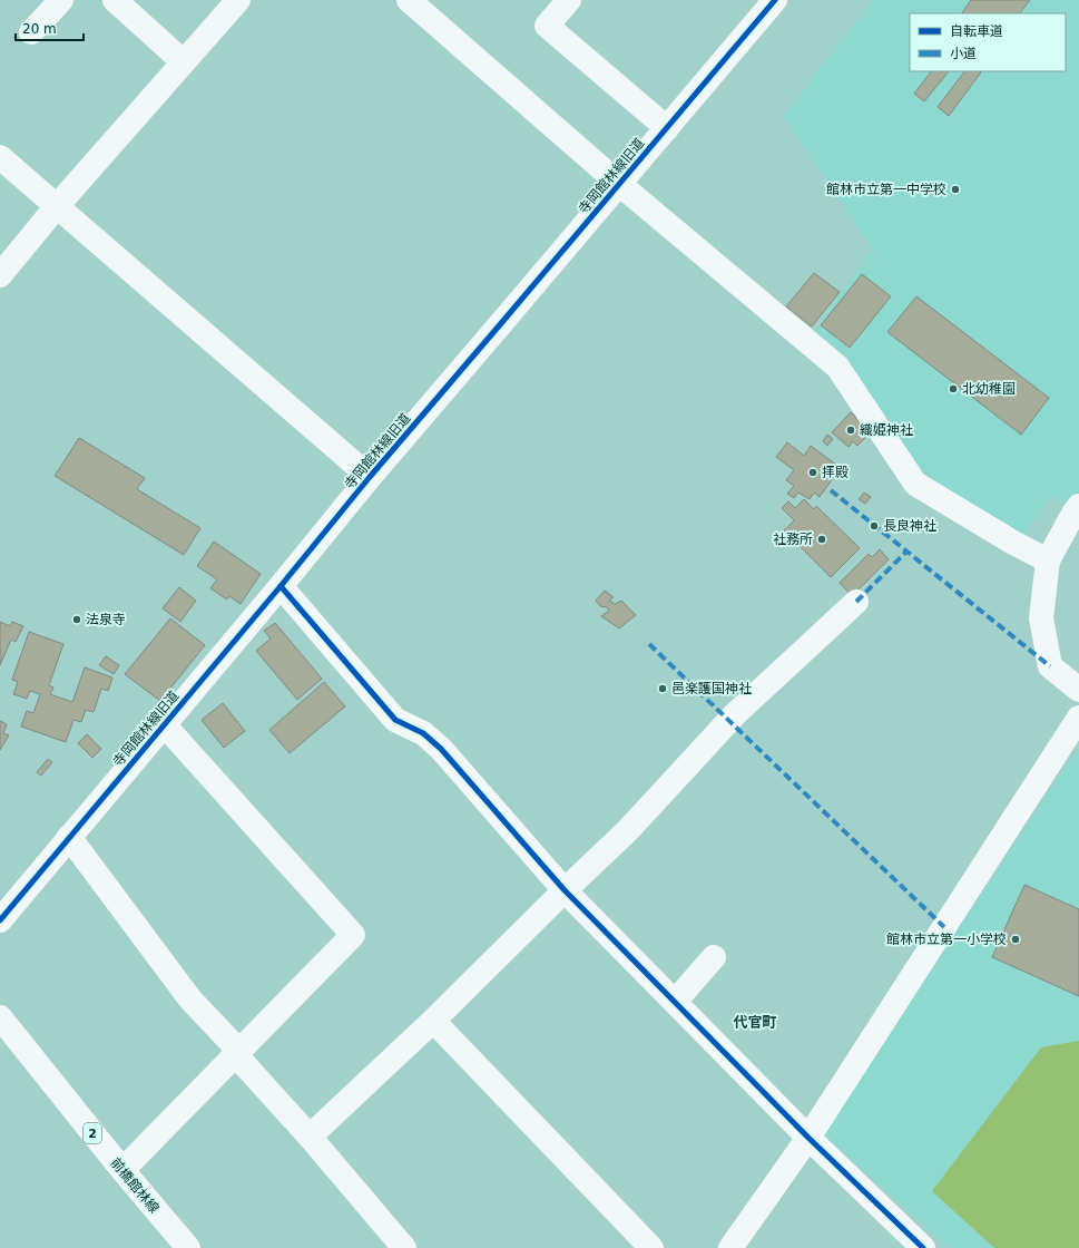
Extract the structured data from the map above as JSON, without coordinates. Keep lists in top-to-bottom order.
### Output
{
  "streets": {
    "street": ["寺岡館林線旧道", "2", "前橋館林線"]
  },
  "districts": ["代官町"],
  "places": [
    "館林市立第一中学校",
    "北幼稚園",
    "織姫神社",
    "拝殿",
    "長良神社",
    "社務所",
    "法泉寺",
    "邑楽護国神社",
    "館林市立第一小学校"
  ],
  "legend": ["自転車道", "小道"],
  "scale_bar": "20 m"
}
